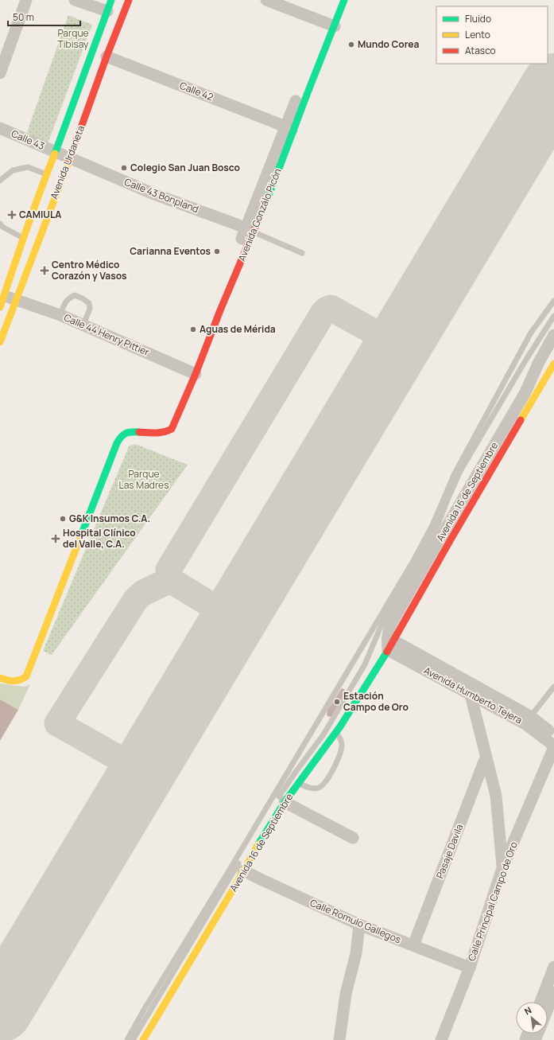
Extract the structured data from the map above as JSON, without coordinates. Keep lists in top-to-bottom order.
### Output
{
  "streets": {
    "street": [
      "Calle 42",
      "Calle 43",
      "Avenida Urdaneta",
      "Calle 43 Bonpland",
      "Avenida Gonzálo Picón",
      "Calle 44 Henry Pittier",
      "Avenida 16 de Septiembre",
      "Avenida Humberto Tejera",
      "Pasaje Davila",
      "Calle Principal Campo de Oro",
      "Calle Romulo Gallegos"
    ]
  },
  "crossings": [
    ["Calle 42", "Avenida Urdaneta"],
    ["Calle 42", "Avenida Gonzálo Picón"],
    ["Calle 43", "Avenida Urdaneta"],
    ["Calle 43", "Calle 43 Bonpland"],
    ["Avenida Urdaneta", "Calle 43 Bonpland"],
    ["Avenida Urdaneta", "Calle 44 Henry Pittier"],
    ["Calle 43 Bonpland", "Avenida Gonzálo Picón"],
    ["Avenida Gonzálo Picón", "Calle 44 Henry Pittier"],
    ["Avenida 16 de Septiembre", "Avenida Humberto Tejera"],
    ["Avenida 16 de Septiembre", "Calle Romulo Gallegos"],
    ["Avenida Humberto Tejera", "Calle Principal Campo de Oro"],
    ["Pasaje Davila", "Calle Romulo Gallegos"],
    ["Calle Principal Campo de Oro", "Calle Romulo Gallegos"]
  ],
  "parks": ["Parque Tibisay", "Parque Las Madres"],
  "places": {
    "other": [
      "Mundo Corea",
      "Colegio San Juan Bosco",
      "Carianna Eventos",
      "Aguas de Mérida",
      "G&K Insumos C.A.",
      "Estación Campo de Oro"
    ],
    "health": ["CAMIULA", "Centro Médico Corazón y Vasos", "Hospital Clínico del Valle, C.A."]
  },
  "legend": ["Fluido", "Lento", "Atasco"],
  "scale_bar": "50 m",
  "north": "top left"
}
